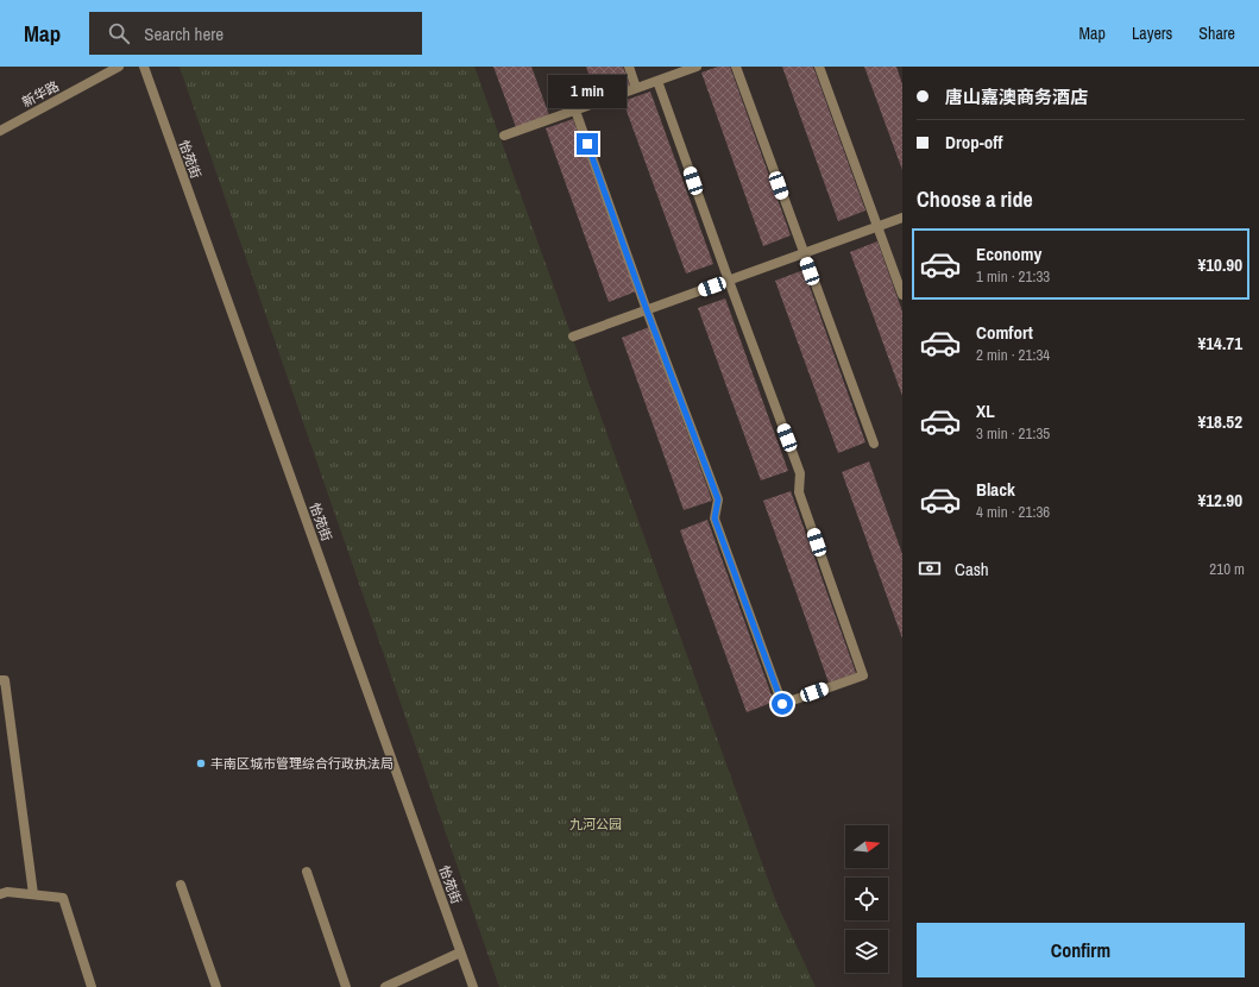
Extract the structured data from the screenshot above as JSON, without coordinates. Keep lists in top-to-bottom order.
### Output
{
  "streets": {
    "street": ["新华路", "怡苑街"]
  },
  "parks": ["九河公园"],
  "places": ["丰南区城市管理综合行政执法局"],
  "north": "right",
  "page": {
    "header": "Map",
    "search": "Search here",
    "nav": ["Map", "Layers", "Share"],
    "banner": ["唐山嘉澳商务酒店", "Drop-off"],
    "bubble": "1 min",
    "heading": "Choose a ride",
    "list": [
      {
        "name": "Economy",
        "note": "1 min · 21:33",
        "value": "¥10.90"
      },
      {
        "name": "Comfort",
        "note": "2 min · 21:34",
        "value": "¥14.71"
      },
      {
        "name": "XL",
        "note": "3 min · 21:35",
        "value": "¥18.52"
      },
      {
        "name": "Black",
        "note": "4 min · 21:36",
        "value": "¥12.90"
      }
    ],
    "pay": ["Cash", "210 m"],
    "buttons": "Confirm"
  }
}
